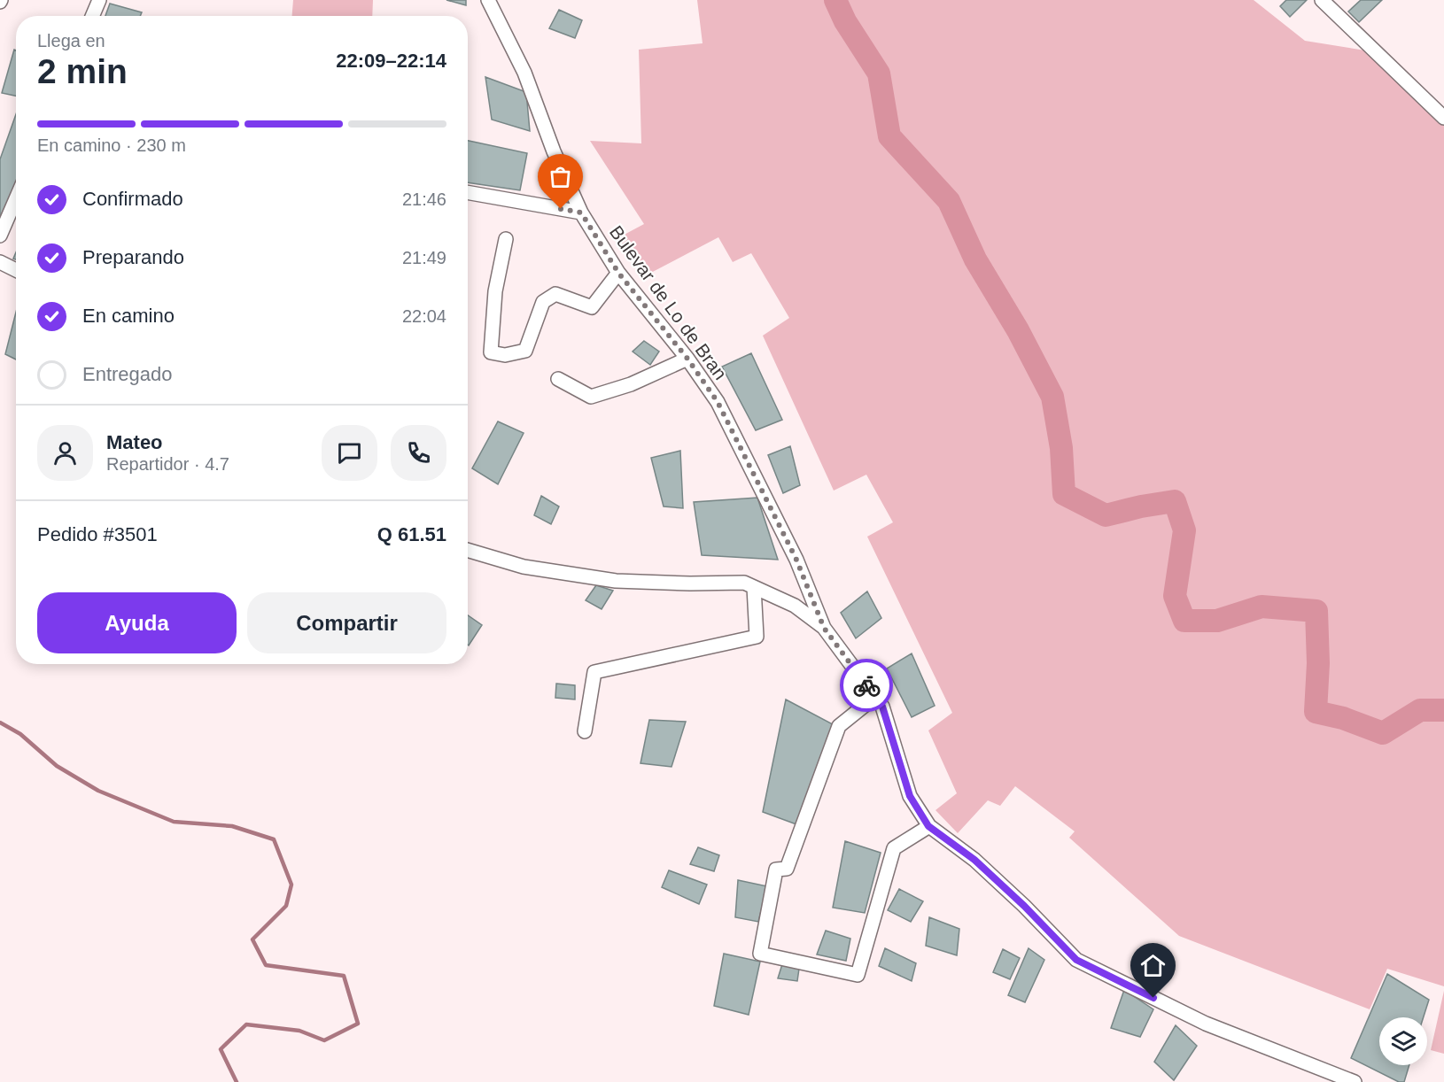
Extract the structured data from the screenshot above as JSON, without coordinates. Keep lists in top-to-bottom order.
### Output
{
  "streets": {
    "street": ["Bulevar de Lo de Bran"]
  },
  "page": {
    "heading": ["2 min", "Llega en", "22:09–22:14"],
    "panel": [
      "Mateo",
      "Repartidor · 4.7",
      "Pedido #3501",
      "Q 61.51"
    ],
    "bar": "En camino · 230 m",
    "list": [
      ["Confirmado", "21:46"],
      ["Preparando", "21:49"],
      ["En camino", "22:04"],
      "Entregado"
    ],
    "buttons": ["Ayuda", "Compartir"]
  }
}
